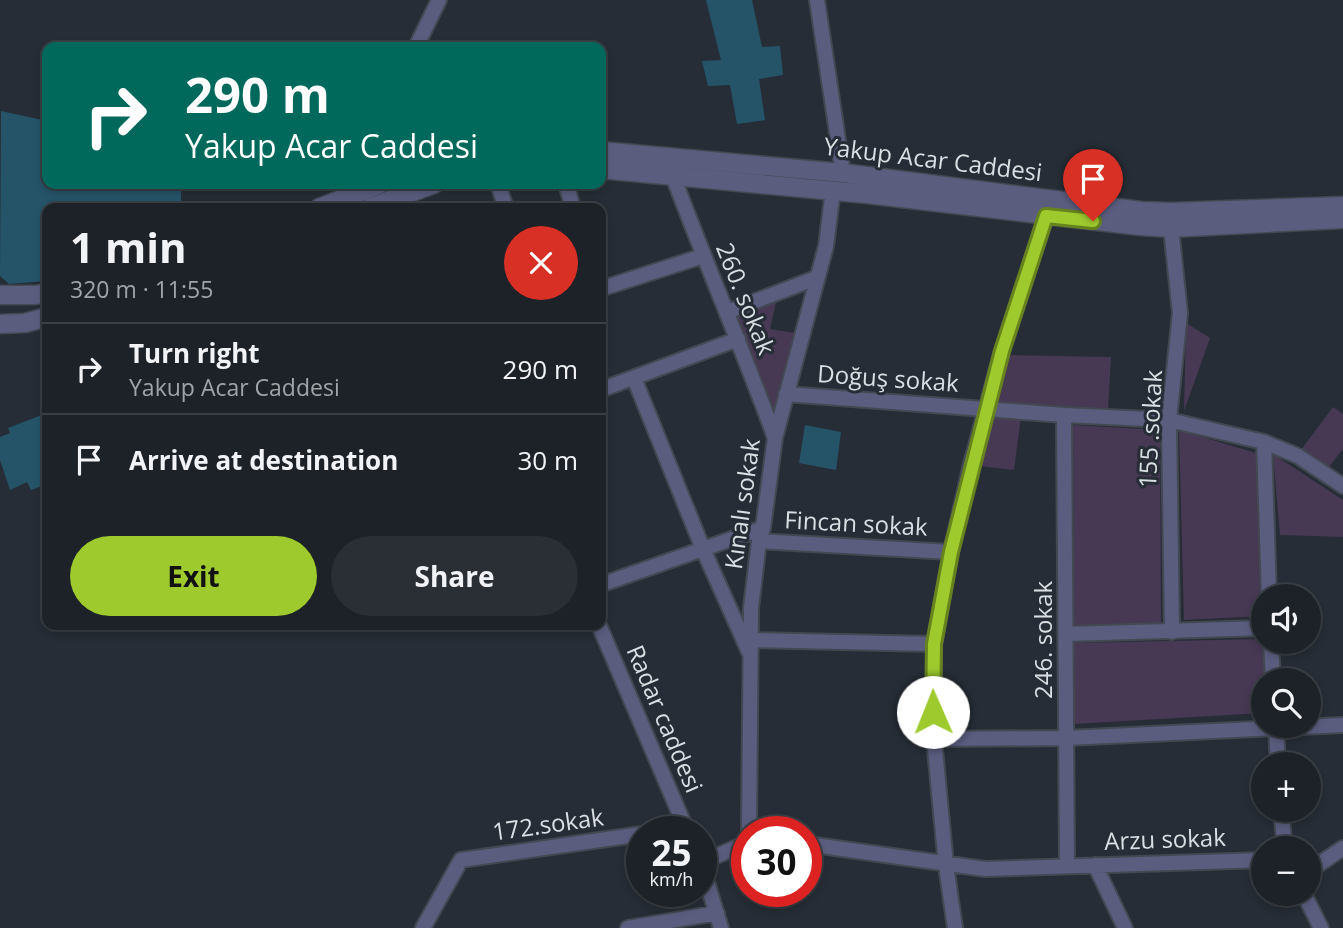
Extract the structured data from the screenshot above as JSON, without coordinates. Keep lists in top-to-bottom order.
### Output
{
  "streets": {
    "street": [
      "Yakup Acar Caddesi",
      "260. sokak",
      "Doğuş sokak",
      "155 .sokak",
      "Kınalı sokak",
      "Fincan sokak",
      "246. sokak",
      "Radar caddesi",
      "172.sokak",
      "Arzu sokak"
    ]
  },
  "crossings": [
    ["Yakup Acar Caddesi", "260. sokak"],
    ["Yakup Acar Caddesi", "155 .sokak"],
    ["Yakup Acar Caddesi", "Kınalı sokak"],
    ["260. sokak", "Kınalı sokak"],
    ["Doğuş sokak", "155 .sokak"],
    ["Doğuş sokak", "Kınalı sokak"],
    ["Doğuş sokak", "246. sokak"],
    ["Kınalı sokak", "Fincan sokak"],
    ["246. sokak", "Arzu sokak"]
  ],
  "page": {
    "turn": ["290 m", "Yakup Acar Caddesi"],
    "heading": ["1 min", "320 m · 11:55"],
    "list": [
      {
        "name": "Turn right",
        "note": "Yakup Acar Caddesi",
        "value": "290 m"
      },
      {
        "name": "Arrive at destination",
        "value": "30 m"
      }
    ],
    "buttons": ["Exit", "Share"],
    "map_buttons": ["+", "−"],
    "speed": "25 km/h",
    "limit": "30"
  }
}
